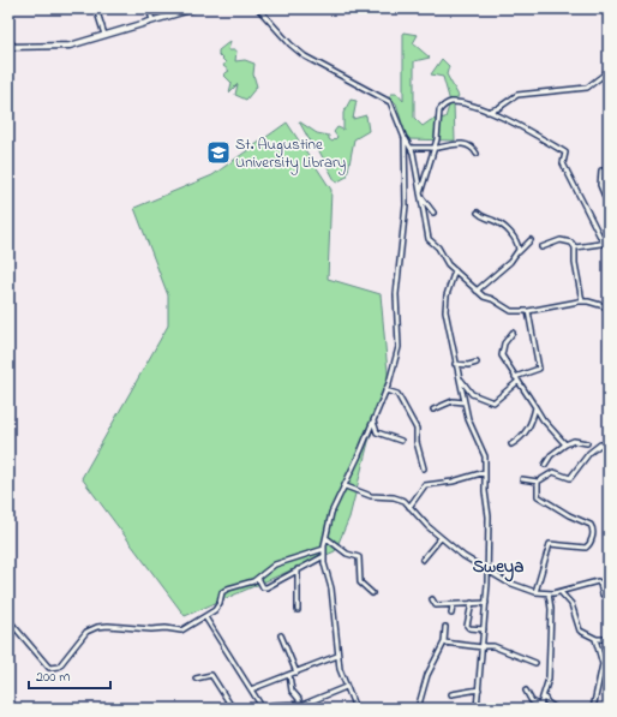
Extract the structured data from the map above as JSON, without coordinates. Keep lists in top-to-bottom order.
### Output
{
  "districts": ["Sweya"],
  "places": {
    "school or university": ["St. Augustine University Library"]
  },
  "scale_bar": "200 m"
}
